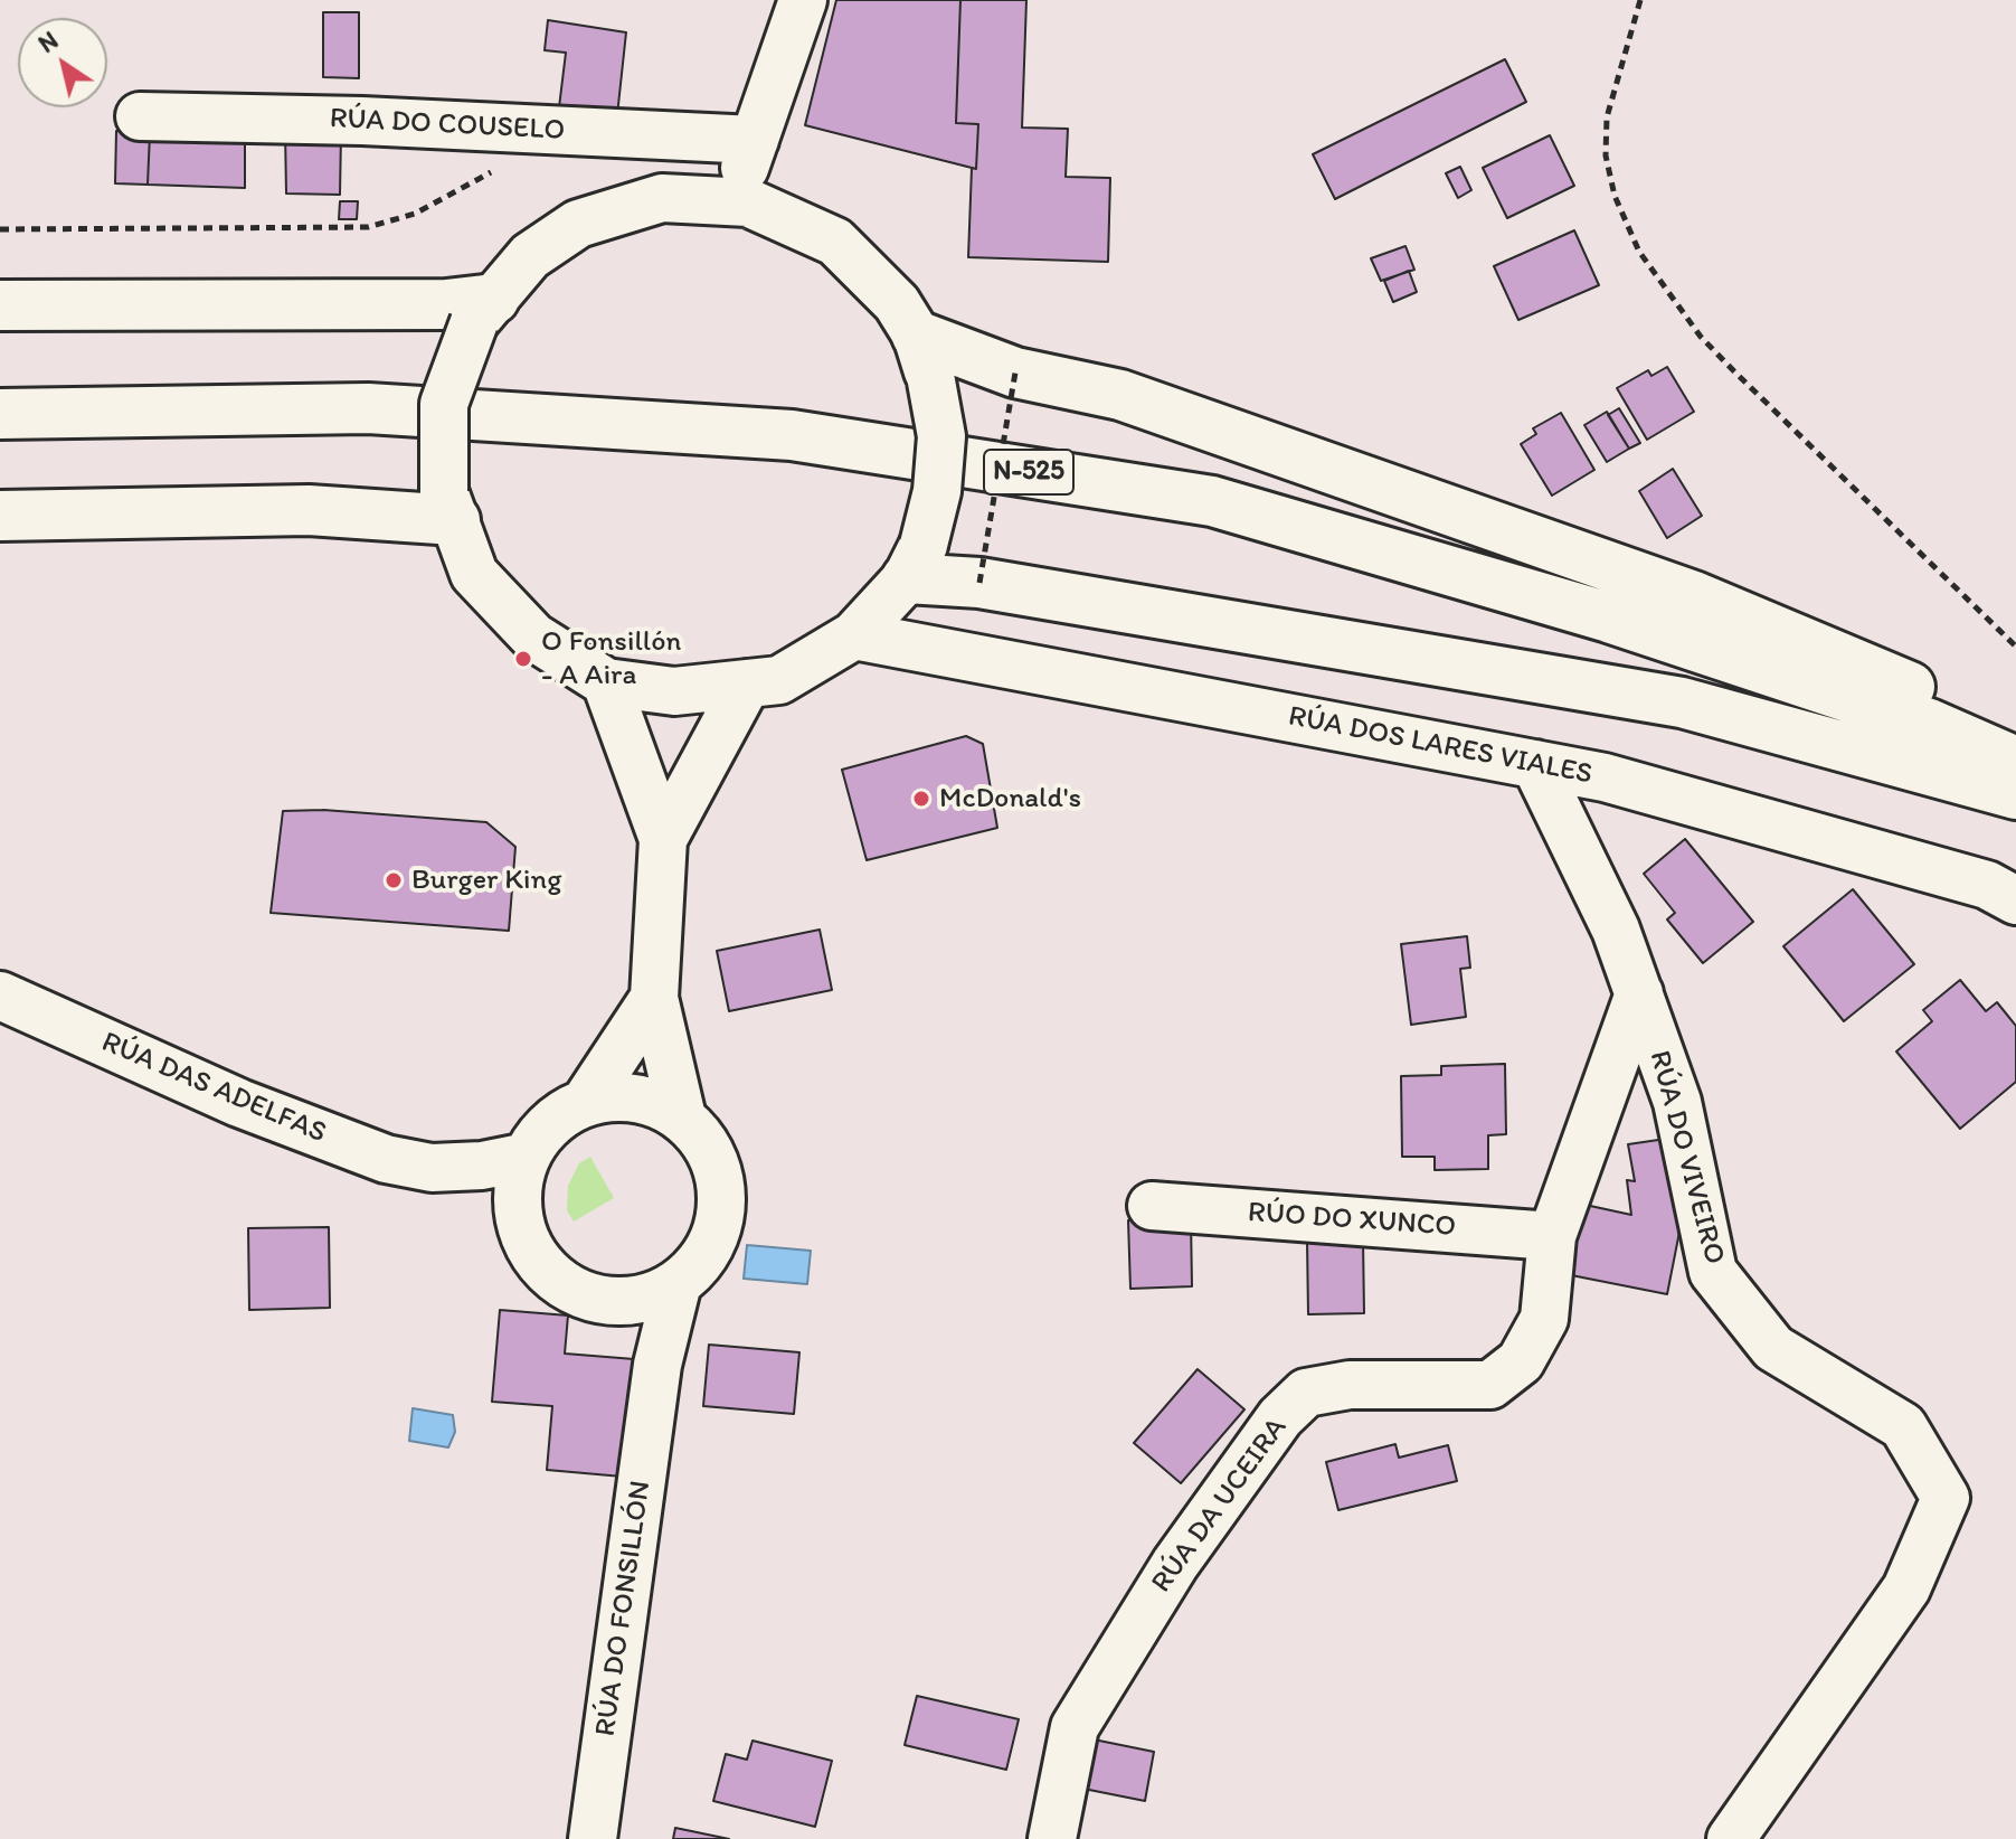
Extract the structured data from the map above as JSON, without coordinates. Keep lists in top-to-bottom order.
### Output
{
  "streets": {
    "highway": ["N-525"],
    "street": [
      "RÚA DO COUSELO",
      "RÚA DOS LARES VIALES",
      "RÚA DAS ADELFAS",
      "RÚA DO VIVEIRO",
      "RÚO DO XUNCO",
      "RÚA DA UCEIRA",
      "RÚA DO FONSILLÓN"
    ]
  },
  "crossings": [
    ["RÚA DOS LARES VIALES", "RÚA DO VIVEIRO"],
    ["RÚA DAS ADELFAS", "RÚA DO FONSILLÓN"],
    ["RÚA DO VIVEIRO", "RÚA DA UCEIRA"],
    ["RÚO DO XUNCO", "RÚA DA UCEIRA"]
  ],
  "places": ["O Fonsillón - A Aira", "McDonald's", "Burger King"],
  "north": "top left"
}
